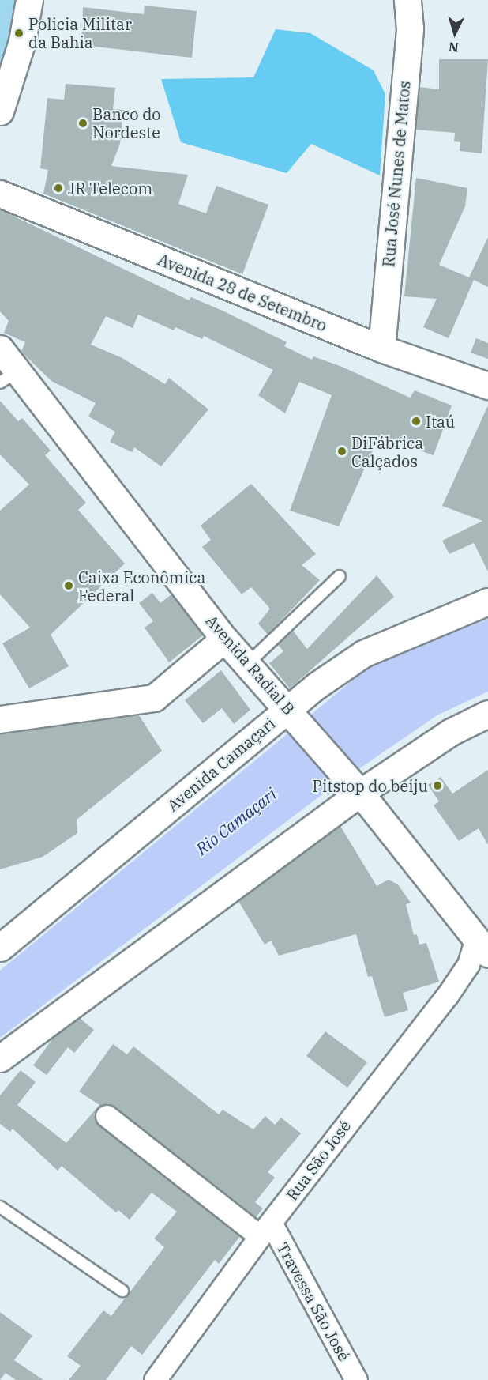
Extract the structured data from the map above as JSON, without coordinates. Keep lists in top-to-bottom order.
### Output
{
  "streets": {
    "street": [
      "Rua José Nunes de Matos",
      "Avenida 28 de Setembro",
      "Avenida Radial B",
      "Avenida Camaçari",
      "Rua São José",
      "Travessa São José"
    ]
  },
  "crossings": [
    ["Rua José Nunes de Matos", "Avenida 28 de Setembro"],
    ["Avenida Radial B", "Avenida Camaçari"],
    ["Avenida Radial B", "Rua São José"],
    ["Rua São José", "Travessa São José"]
  ],
  "water": ["Rio Camaçari"],
  "places": [
    "Policia Militar da Bahia",
    "Banco do Nordeste",
    "JR Telecom",
    "Itaú",
    "DiFábrica Calçados",
    "Caixa Econômica Federal",
    "Pitstop do beiju"
  ],
  "north": "bottom"
}
